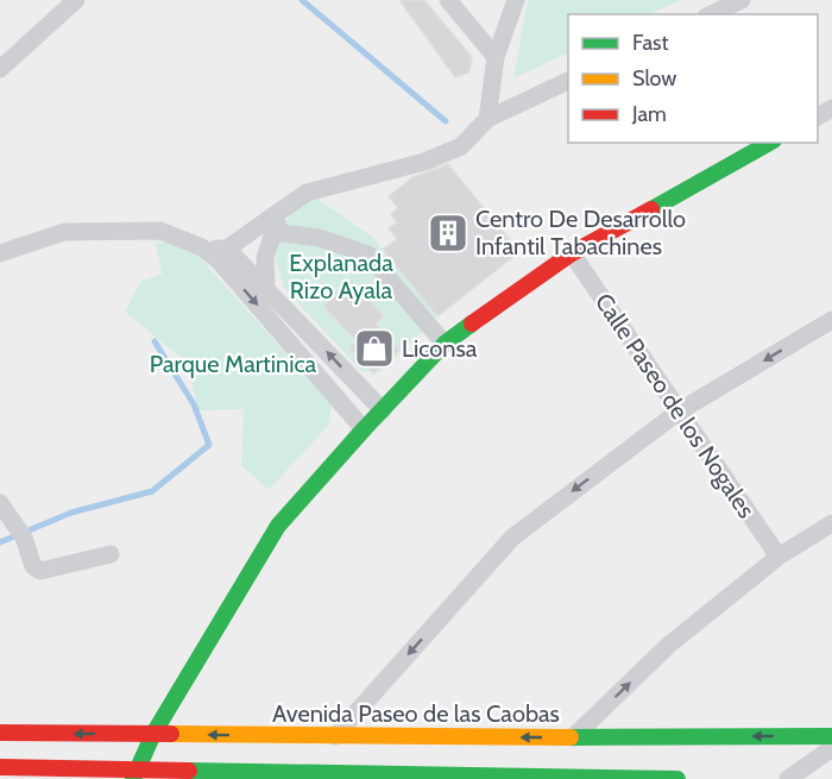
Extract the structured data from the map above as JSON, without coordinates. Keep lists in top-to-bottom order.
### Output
{
  "streets": {
    "main road": ["Avenida Paseo de las Caobas"],
    "street": ["Calle Paseo de los Nogales"]
  },
  "parks": ["Explanada Rizo Ayala", "Parque Martinica"],
  "places": {
    "building": ["Centro De Desarrollo Infantil Tabachines"],
    "shop": ["Liconsa"]
  },
  "legend": ["Fast", "Slow", "Jam"]
}
